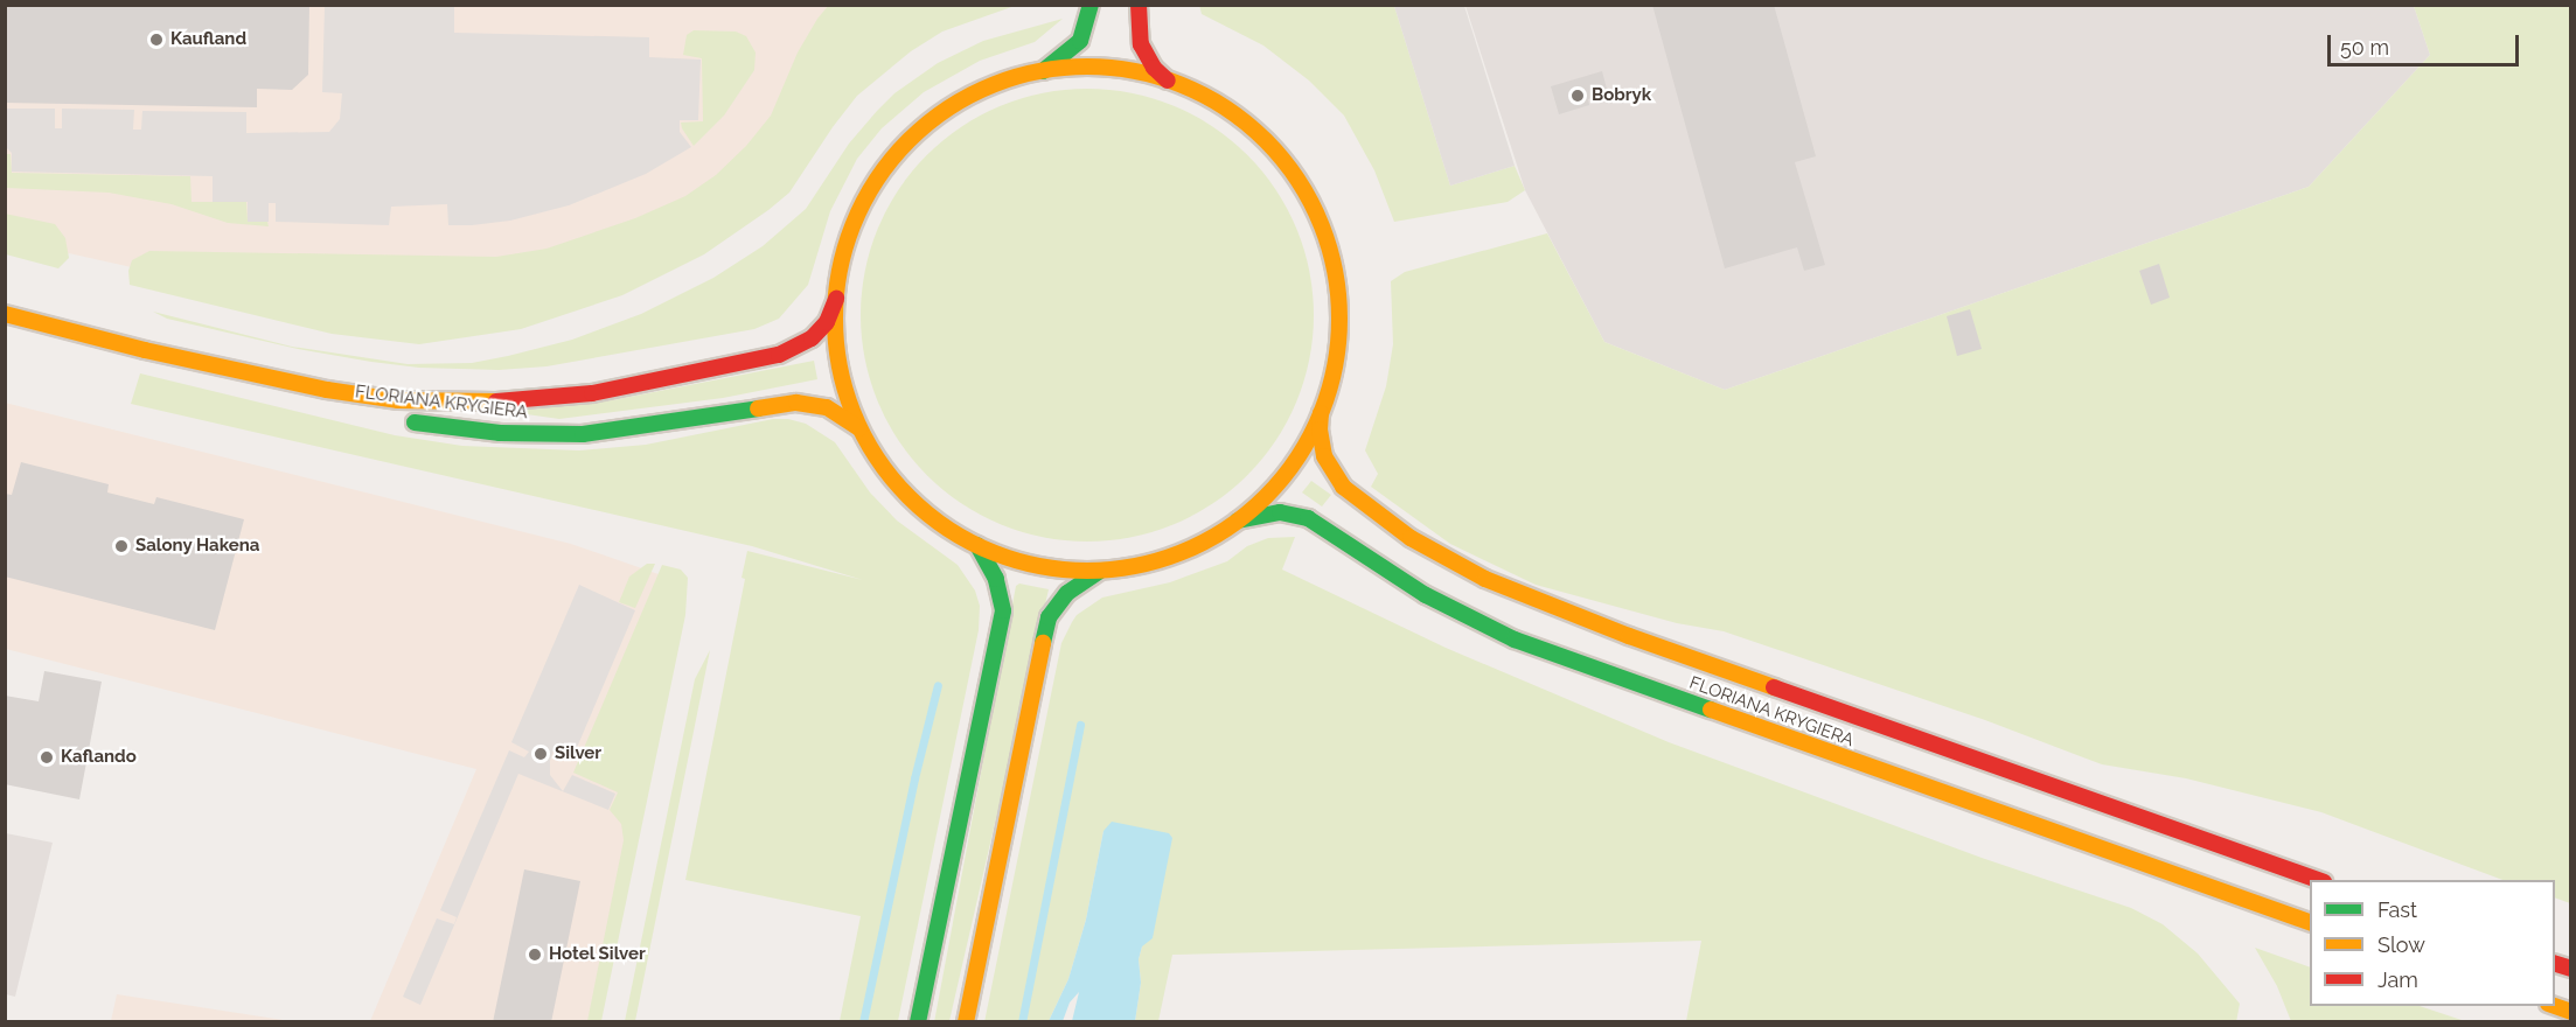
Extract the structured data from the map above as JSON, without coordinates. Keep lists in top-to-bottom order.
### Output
{
  "streets": {
    "main road": ["FLORIANA KRYGIERA"]
  },
  "places": [
    "Kaufland",
    "Bobryk",
    "Salony Hakena",
    "Silver",
    "Kaflando",
    "Hotel Silver"
  ],
  "legend": ["Fast", "Slow", "Jam"],
  "scale_bar": "50 m"
}
